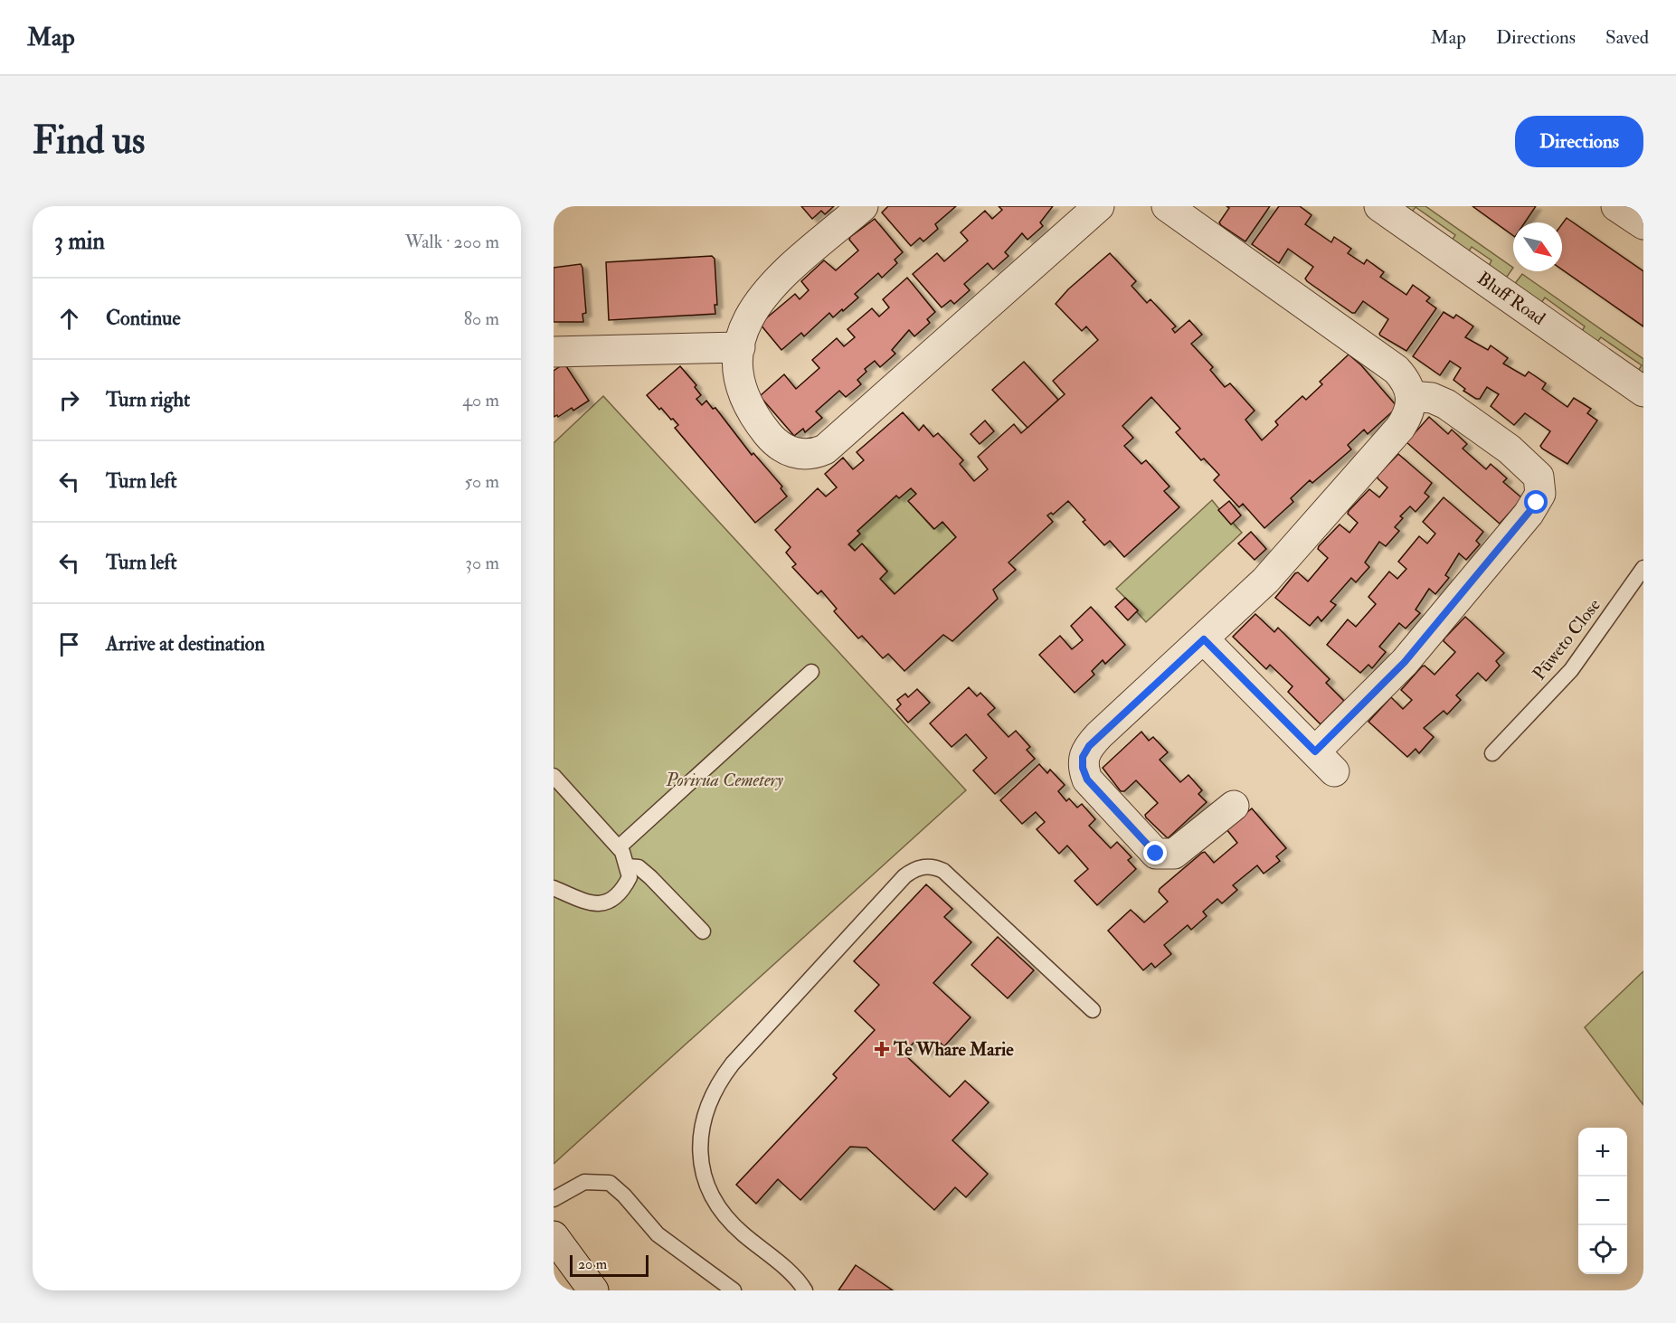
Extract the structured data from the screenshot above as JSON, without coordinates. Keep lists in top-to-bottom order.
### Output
{
  "streets": {
    "street": ["Bluff Road"],
    "lane": ["Pūweto Close"]
  },
  "parks": ["Porirua Cemetery"],
  "places": {
    "health": ["Te Whare Marie"]
  },
  "scale_bar": "20 m",
  "north": "bottom right",
  "page": {
    "header": "Map",
    "nav": ["Map", "Directions", "Saved"],
    "buttons": "Directions",
    "title": "Find us",
    "heading": ["3 min", "Walk · 200 m"],
    "list": [
      ["Continue", "80 m"],
      ["Turn right", "40 m"],
      ["Turn left", "50 m"],
      ["Turn left", "30 m"],
      "Arrive at destination"
    ],
    "map_buttons": ["+", "−"],
    "scale": "20 m"
  }
}
